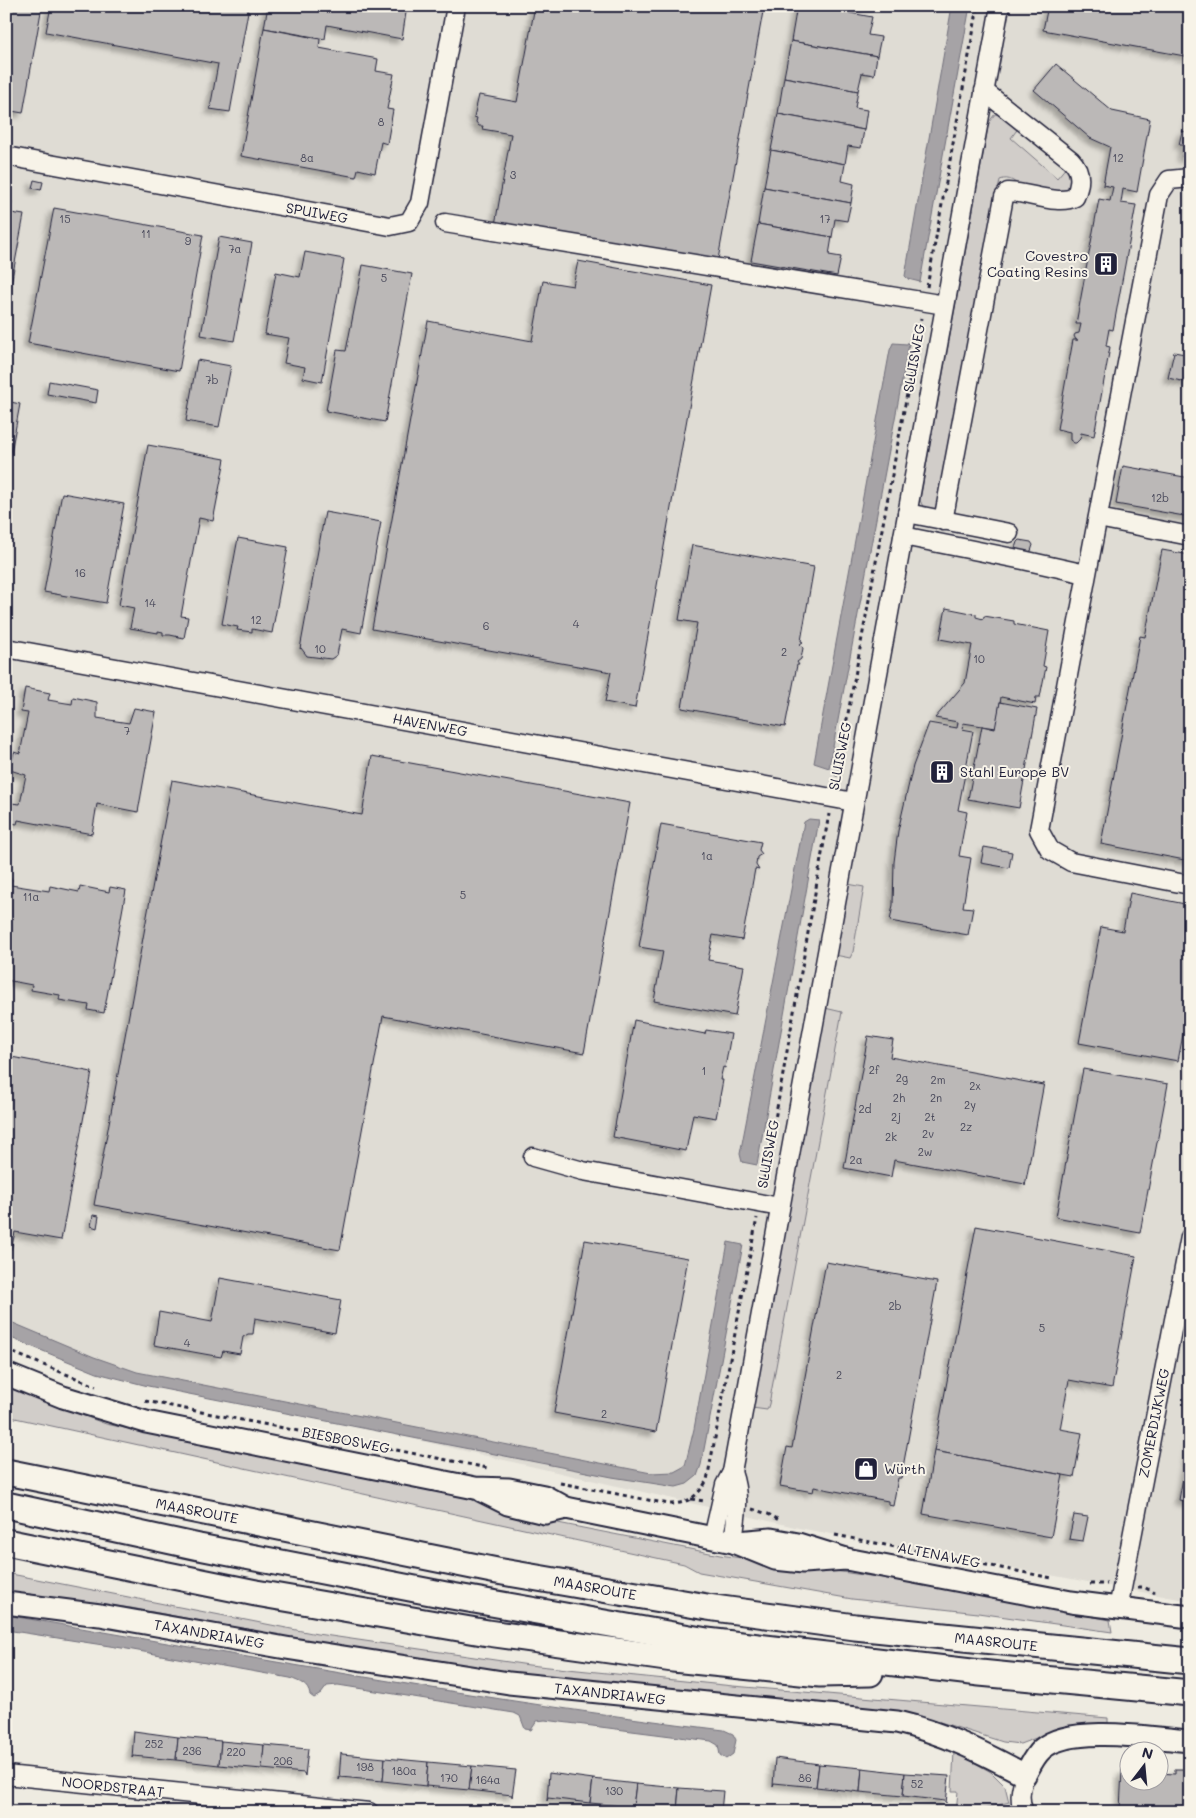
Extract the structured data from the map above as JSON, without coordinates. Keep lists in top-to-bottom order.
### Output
{
  "streets": {
    "highway": ["MAASROUTE"],
    "main road": ["BIESBOSWEG", "ALTENAWEG", "TAXANDRIAWEG"],
    "street": [
      "SPUIWEG",
      "SLUISWEG",
      "HAVENWEG",
      "ZOMERDIJKWEG",
      "NOORDSTRAAT"
    ]
  },
  "crossings": [
    ["SLUISWEG", "HAVENWEG"],
    ["SLUISWEG", "BIESBOSWEG"],
    ["SLUISWEG", "ALTENAWEG"],
    ["ZOMERDIJKWEG", "ALTENAWEG"],
    ["BIESBOSWEG", "ALTENAWEG"]
  ],
  "places": {
    "building": ["Covestro Coating Resins", "Stahl Europe BV"],
    "shop": ["Würth"]
  },
  "house_numbers": [
    "8",
    "8a",
    "12",
    "3",
    "15",
    "17",
    "11",
    "9",
    "7a",
    "5",
    "7b",
    "12b",
    "16",
    "14",
    "12",
    "4",
    "6",
    "10",
    "2",
    "10",
    "7",
    "1a",
    "5",
    "11a",
    "2f",
    "1",
    "2g",
    "2m",
    "2x",
    "2h",
    "2n",
    "2y",
    "2d",
    "2j",
    "2t",
    "2z",
    "2v",
    "2k",
    "2w",
    "2a",
    "2b",
    "5",
    "4",
    "2",
    "2",
    "252",
    "236",
    "220",
    "206",
    "198",
    "180a",
    "170",
    "86",
    "164a",
    "52",
    "130"
  ],
  "north": "top"
}
